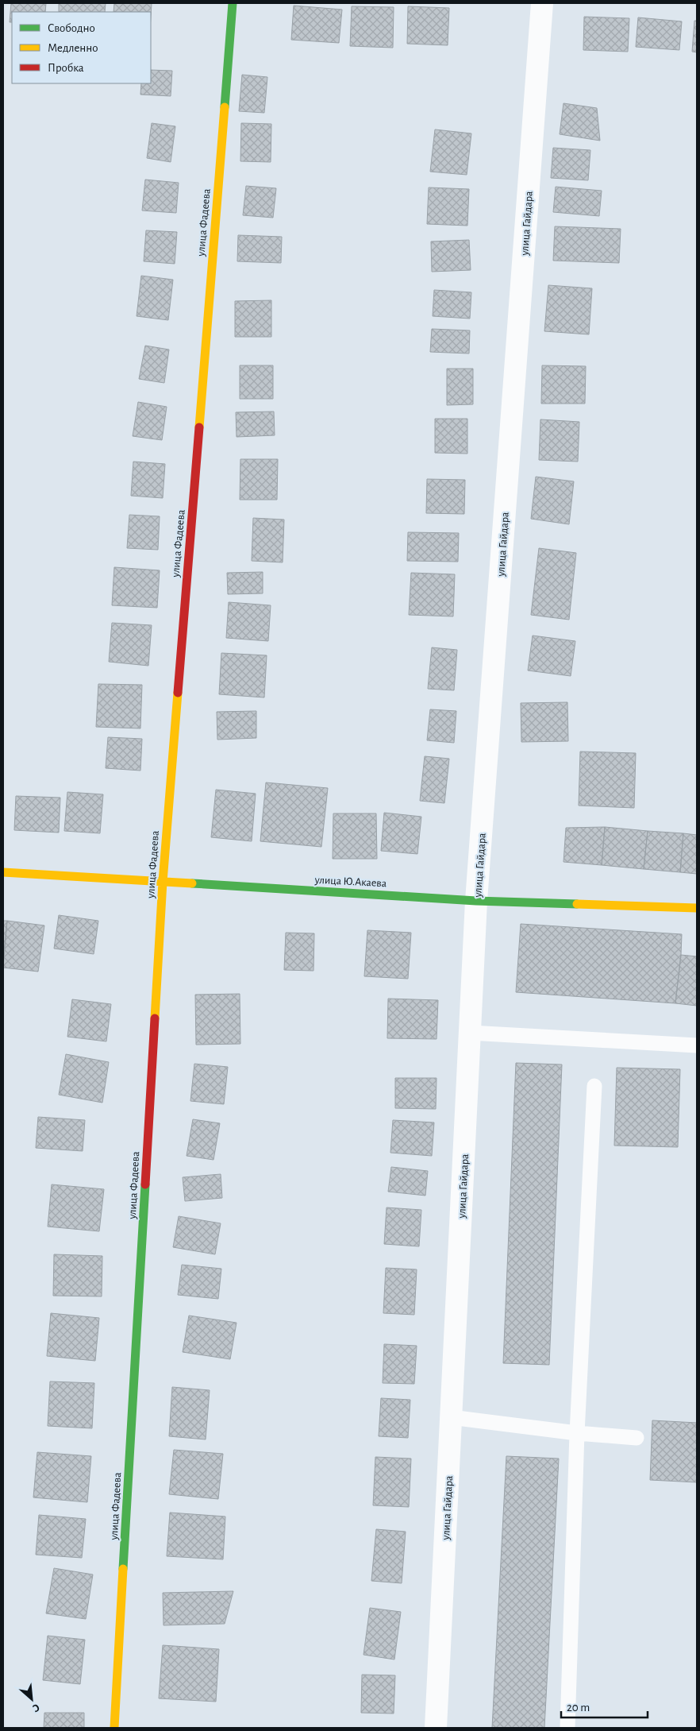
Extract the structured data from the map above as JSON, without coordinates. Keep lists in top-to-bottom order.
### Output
{
  "streets": {
    "street": ["улица Фадеева", "улица Гайдара", "улица Ю.Акаева"]
  },
  "crossings": [
    ["улица Фадеева", "улица Ю.Акаева"],
    ["улица Гайдара", "улица Ю.Акаева"]
  ],
  "legend": ["Свободно", "Медленно", "Пробка"],
  "scale_bar": "20 m",
  "north": "bottom right"
}
